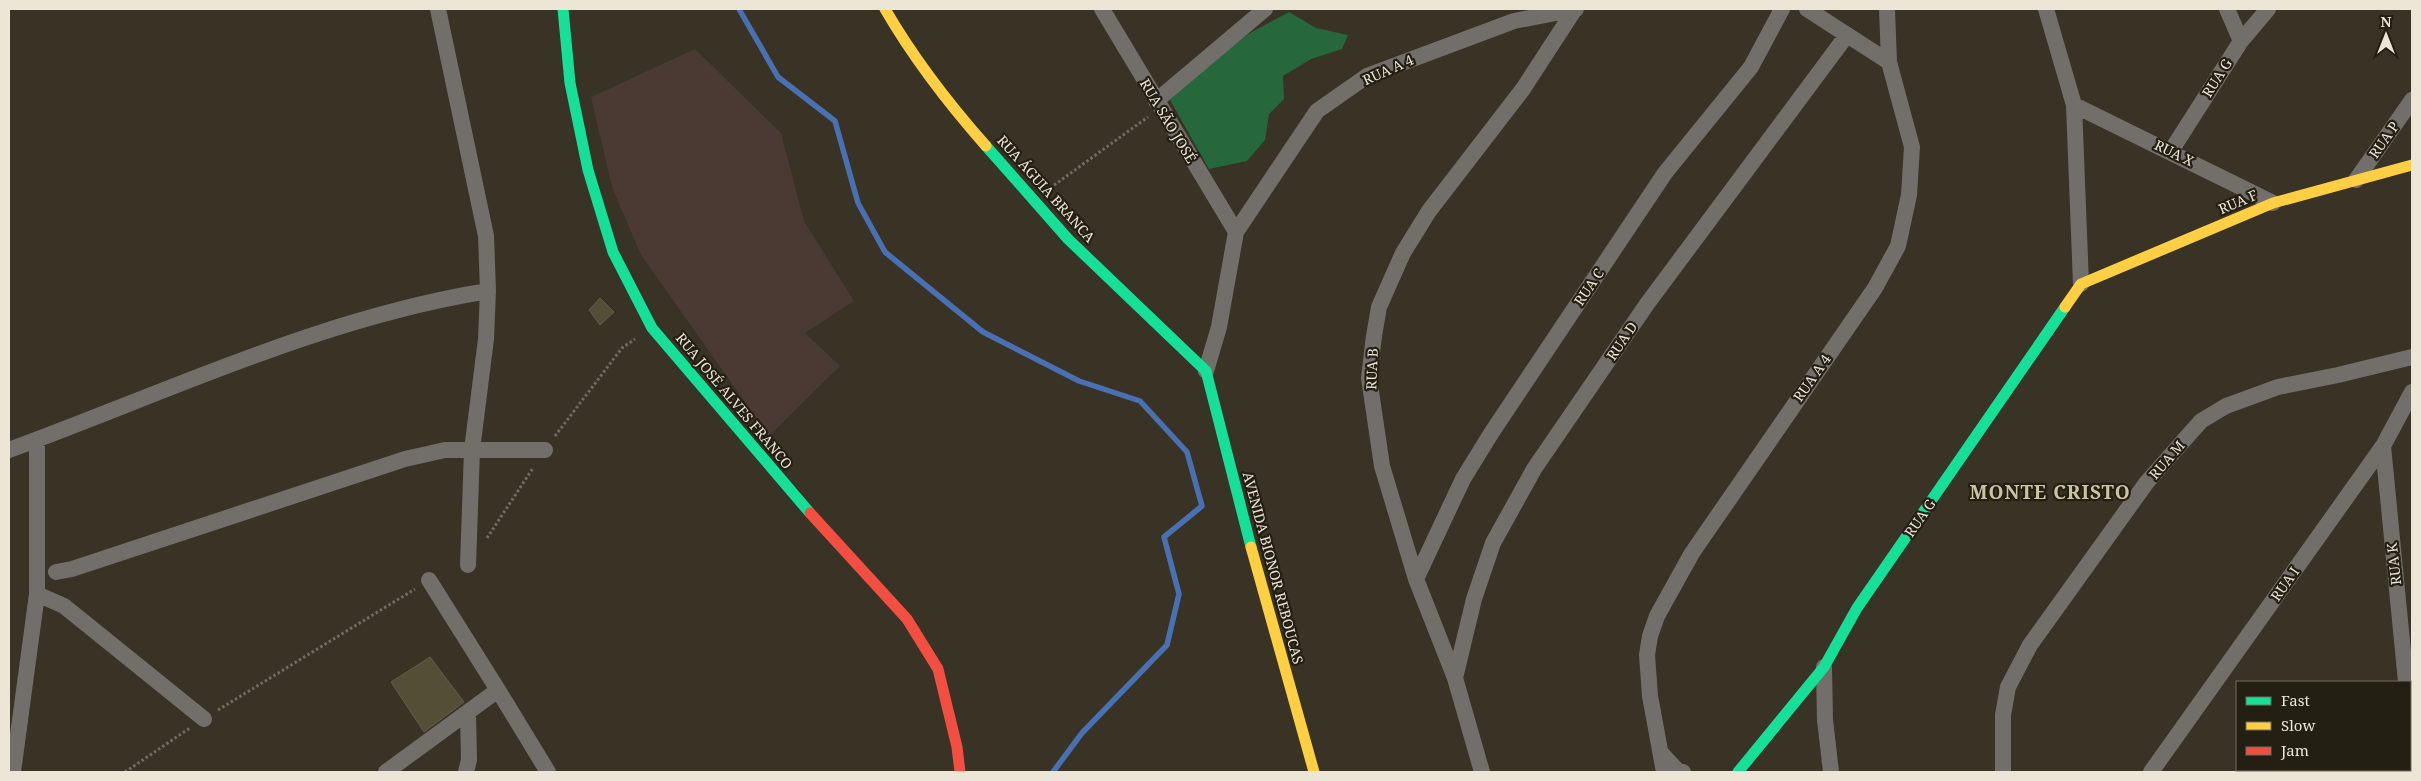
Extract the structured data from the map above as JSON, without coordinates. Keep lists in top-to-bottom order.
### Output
{
  "streets": {
    "main road": [
      "RUA G",
      "RUA ÁGUIA BRANCA",
      "RUA F",
      "RUA JOSÉ ALVES FRANCO",
      "AVENIDA BIONOR REBOUCAS"
    ],
    "street": [
      "RUA A 4",
      "RUA SÃO JOSÉ",
      "RUA P",
      "RUA X",
      "RUA C",
      "RUA D",
      "RUA B",
      "RUA M",
      "RUA K",
      "RUA I"
    ]
  },
  "crossings": [
    ["RUA A 4", "RUA SÃO JOSÉ"],
    ["RUA A 4", "RUA B"],
    ["RUA G", "RUA X"],
    ["RUA G", "RUA F"],
    ["RUA P", "RUA F"],
    ["RUA X", "RUA F"],
    ["RUA ÁGUIA BRANCA", "AVENIDA BIONOR REBOUCAS"],
    ["RUA C", "RUA B"],
    ["RUA D", "RUA B"],
    ["RUA K", "RUA I"]
  ],
  "districts": ["MONTE CRISTO"],
  "legend": ["Fast", "Slow", "Jam"],
  "north": "top"
}
